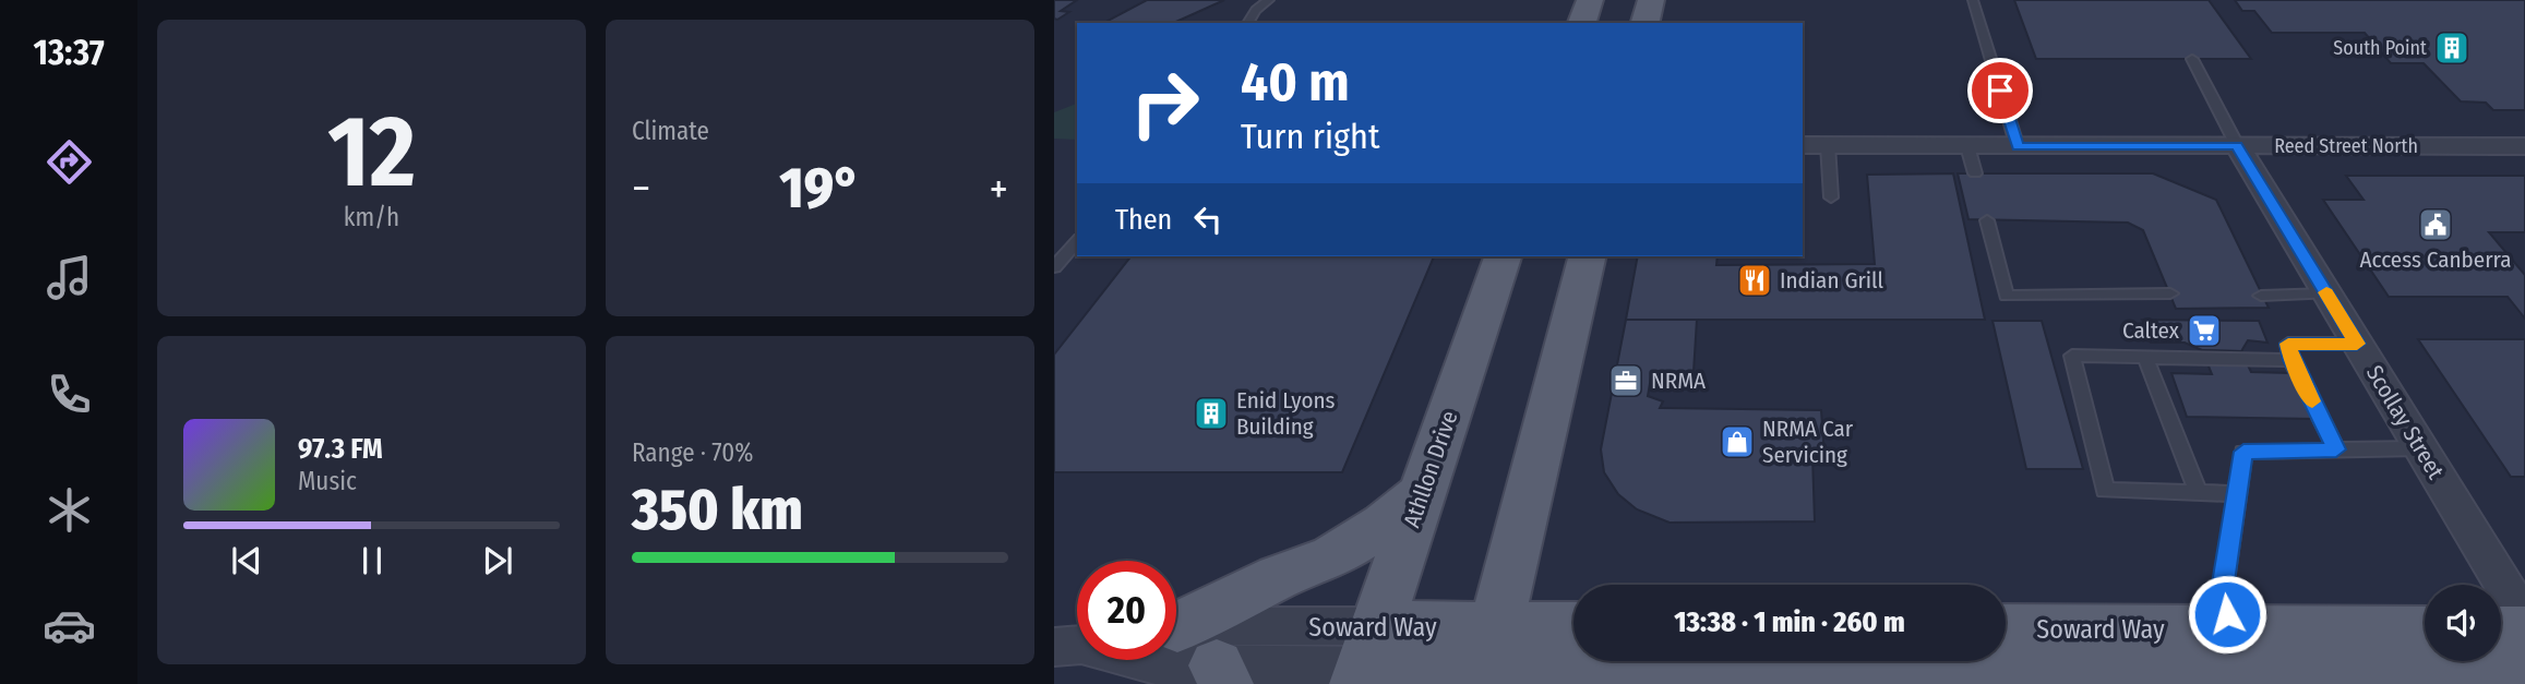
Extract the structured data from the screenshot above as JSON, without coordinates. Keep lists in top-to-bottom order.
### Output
{
  "streets": {
    "main road": ["Athllon Drive", "Soward Way"],
    "street": ["Reed Street North", "Scollay Street"]
  },
  "crossings": [
    ["Reed Street North", "Scollay Street"],
    ["Athllon Drive", "Soward Way"]
  ],
  "places": {
    "building": ["South Point", "Enid Lyons Building"],
    "public building": ["Access Canberra"],
    "restaurant": ["Indian Grill"],
    "supermarket": ["Caltex"],
    "office": ["NRMA"],
    "shop": ["NRMA Car Servicing"]
  },
  "page": {
    "tabs": "13:37",
    "tile": [
      ["12", "km/h"],
      "Climate",
      ["Range · 70%", "350 km"]
    ],
    "turn": ["40 m", "Turn right"],
    "heat": ["−", "19°", "+"],
    "then": "Then",
    "song": ["97.3 FM", "Music"],
    "limit": "20",
    "trip": "13:38 · 1 min · 260 m"
  }
}
